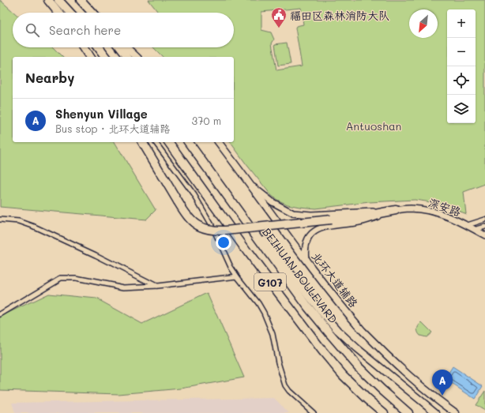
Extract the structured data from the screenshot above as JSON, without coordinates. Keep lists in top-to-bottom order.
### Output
{
  "streets": {
    "highway": ["BEIHUAN BOULEVARD", "G107"],
    "main road": ["北环大道辅路"],
    "street": ["深安路"]
  },
  "parks": ["Antuoshan"],
  "places": {
    "public building": ["福田区森林消防大队"]
  },
  "north": "bottom left",
  "page": {
    "map_buttons": ["+", "−"],
    "search": "Search here",
    "heading": "Nearby",
    "list": [
      {
        "mark": "A",
        "name": "Shenyun Village",
        "note": "Bus stop · 北环大道辅路",
        "value": "370 m"
      }
    ],
    "pins": "A"
  }
}
